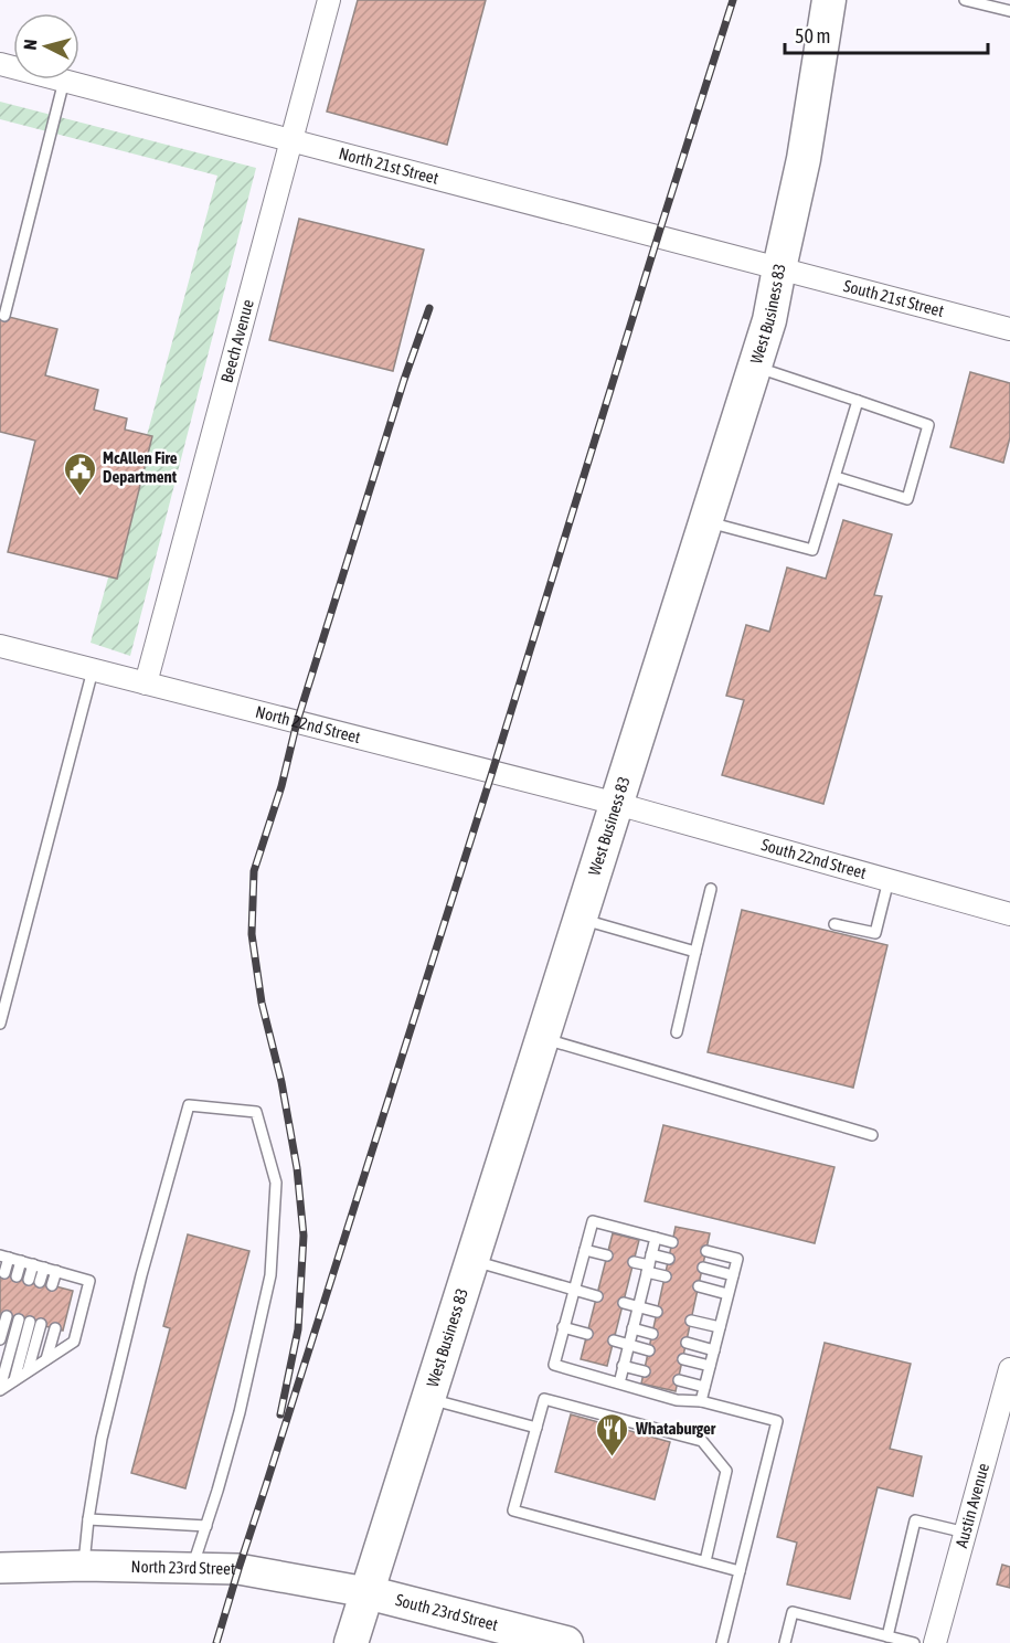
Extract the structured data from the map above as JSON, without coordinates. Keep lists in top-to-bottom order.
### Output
{
  "streets": {
    "main road": ["West Business 83", "North 23rd Street", "South 23rd Street"],
    "street": [
      "North 21st Street",
      "South 21st Street",
      "Beech Avenue",
      "North 22nd Street",
      "South 22nd Street",
      "Austin Avenue"
    ]
  },
  "crossings": [
    ["North 21st Street", "South 21st Street"],
    ["North 21st Street", "West Business 83"],
    ["North 21st Street", "Beech Avenue"],
    ["South 21st Street", "West Business 83"],
    ["West Business 83", "North 22nd Street"],
    ["West Business 83", "South 22nd Street"],
    ["West Business 83", "North 23rd Street"],
    ["West Business 83", "South 23rd Street"],
    ["Beech Avenue", "North 22nd Street"],
    ["North 22nd Street", "South 22nd Street"],
    ["North 23rd Street", "South 23rd Street"]
  ],
  "places": {
    "public building": ["McAllen Fire Department"],
    "restaurant": ["Whataburger"]
  },
  "scale_bar": "50 m",
  "north": "left"
}
